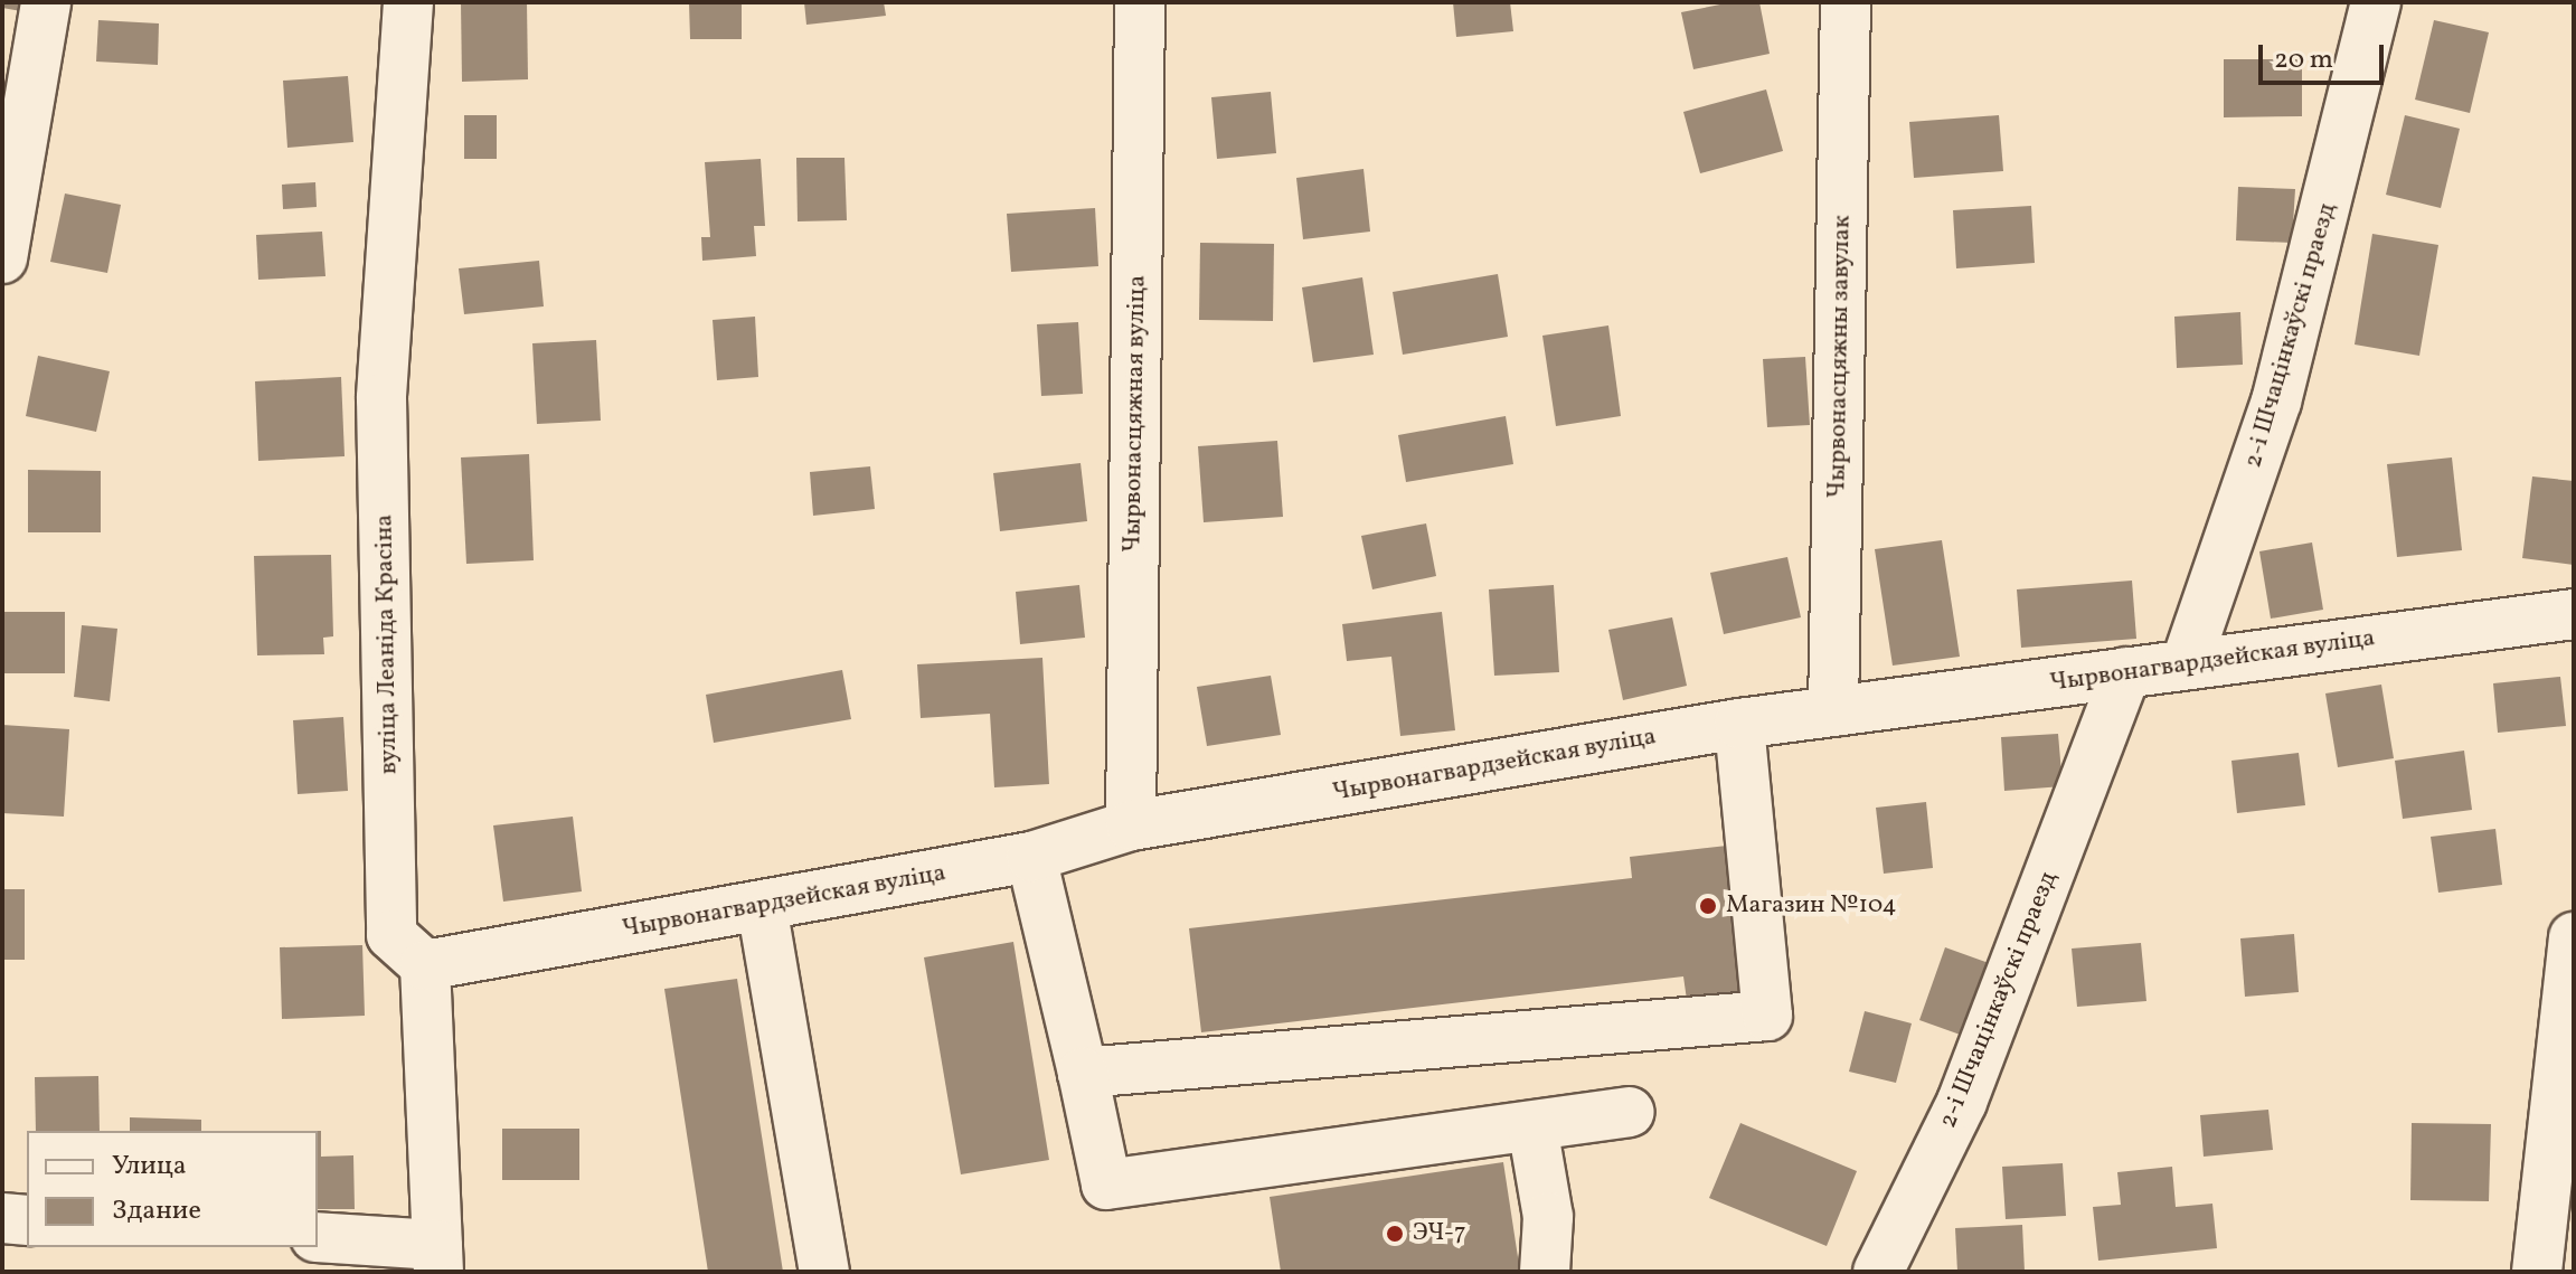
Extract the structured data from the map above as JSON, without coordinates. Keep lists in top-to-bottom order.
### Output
{
  "streets": {
    "street": [
      "2-і Шчацінкаўскі праезд",
      "Чырвонасцяжны завулак",
      "Чырвонасцяжная вуліца",
      "вуліца Леаніда Красіна",
      "Чырвонагвардзейская вуліца"
    ]
  },
  "crossings": [
    ["2-і Шчацінкаўскі праезд", "Чырвонагвардзейская вуліца"],
    ["Чырвонасцяжны завулак", "Чырвонагвардзейская вуліца"],
    ["Чырвонасцяжная вуліца", "Чырвонагвардзейская вуліца"],
    ["вуліца Леаніда Красіна", "Чырвонагвардзейская вуліца"]
  ],
  "places": ["Магазин №104", "ЭЧ-7"],
  "legend": ["Улица", "Здание"],
  "scale_bar": "20 m"
}
